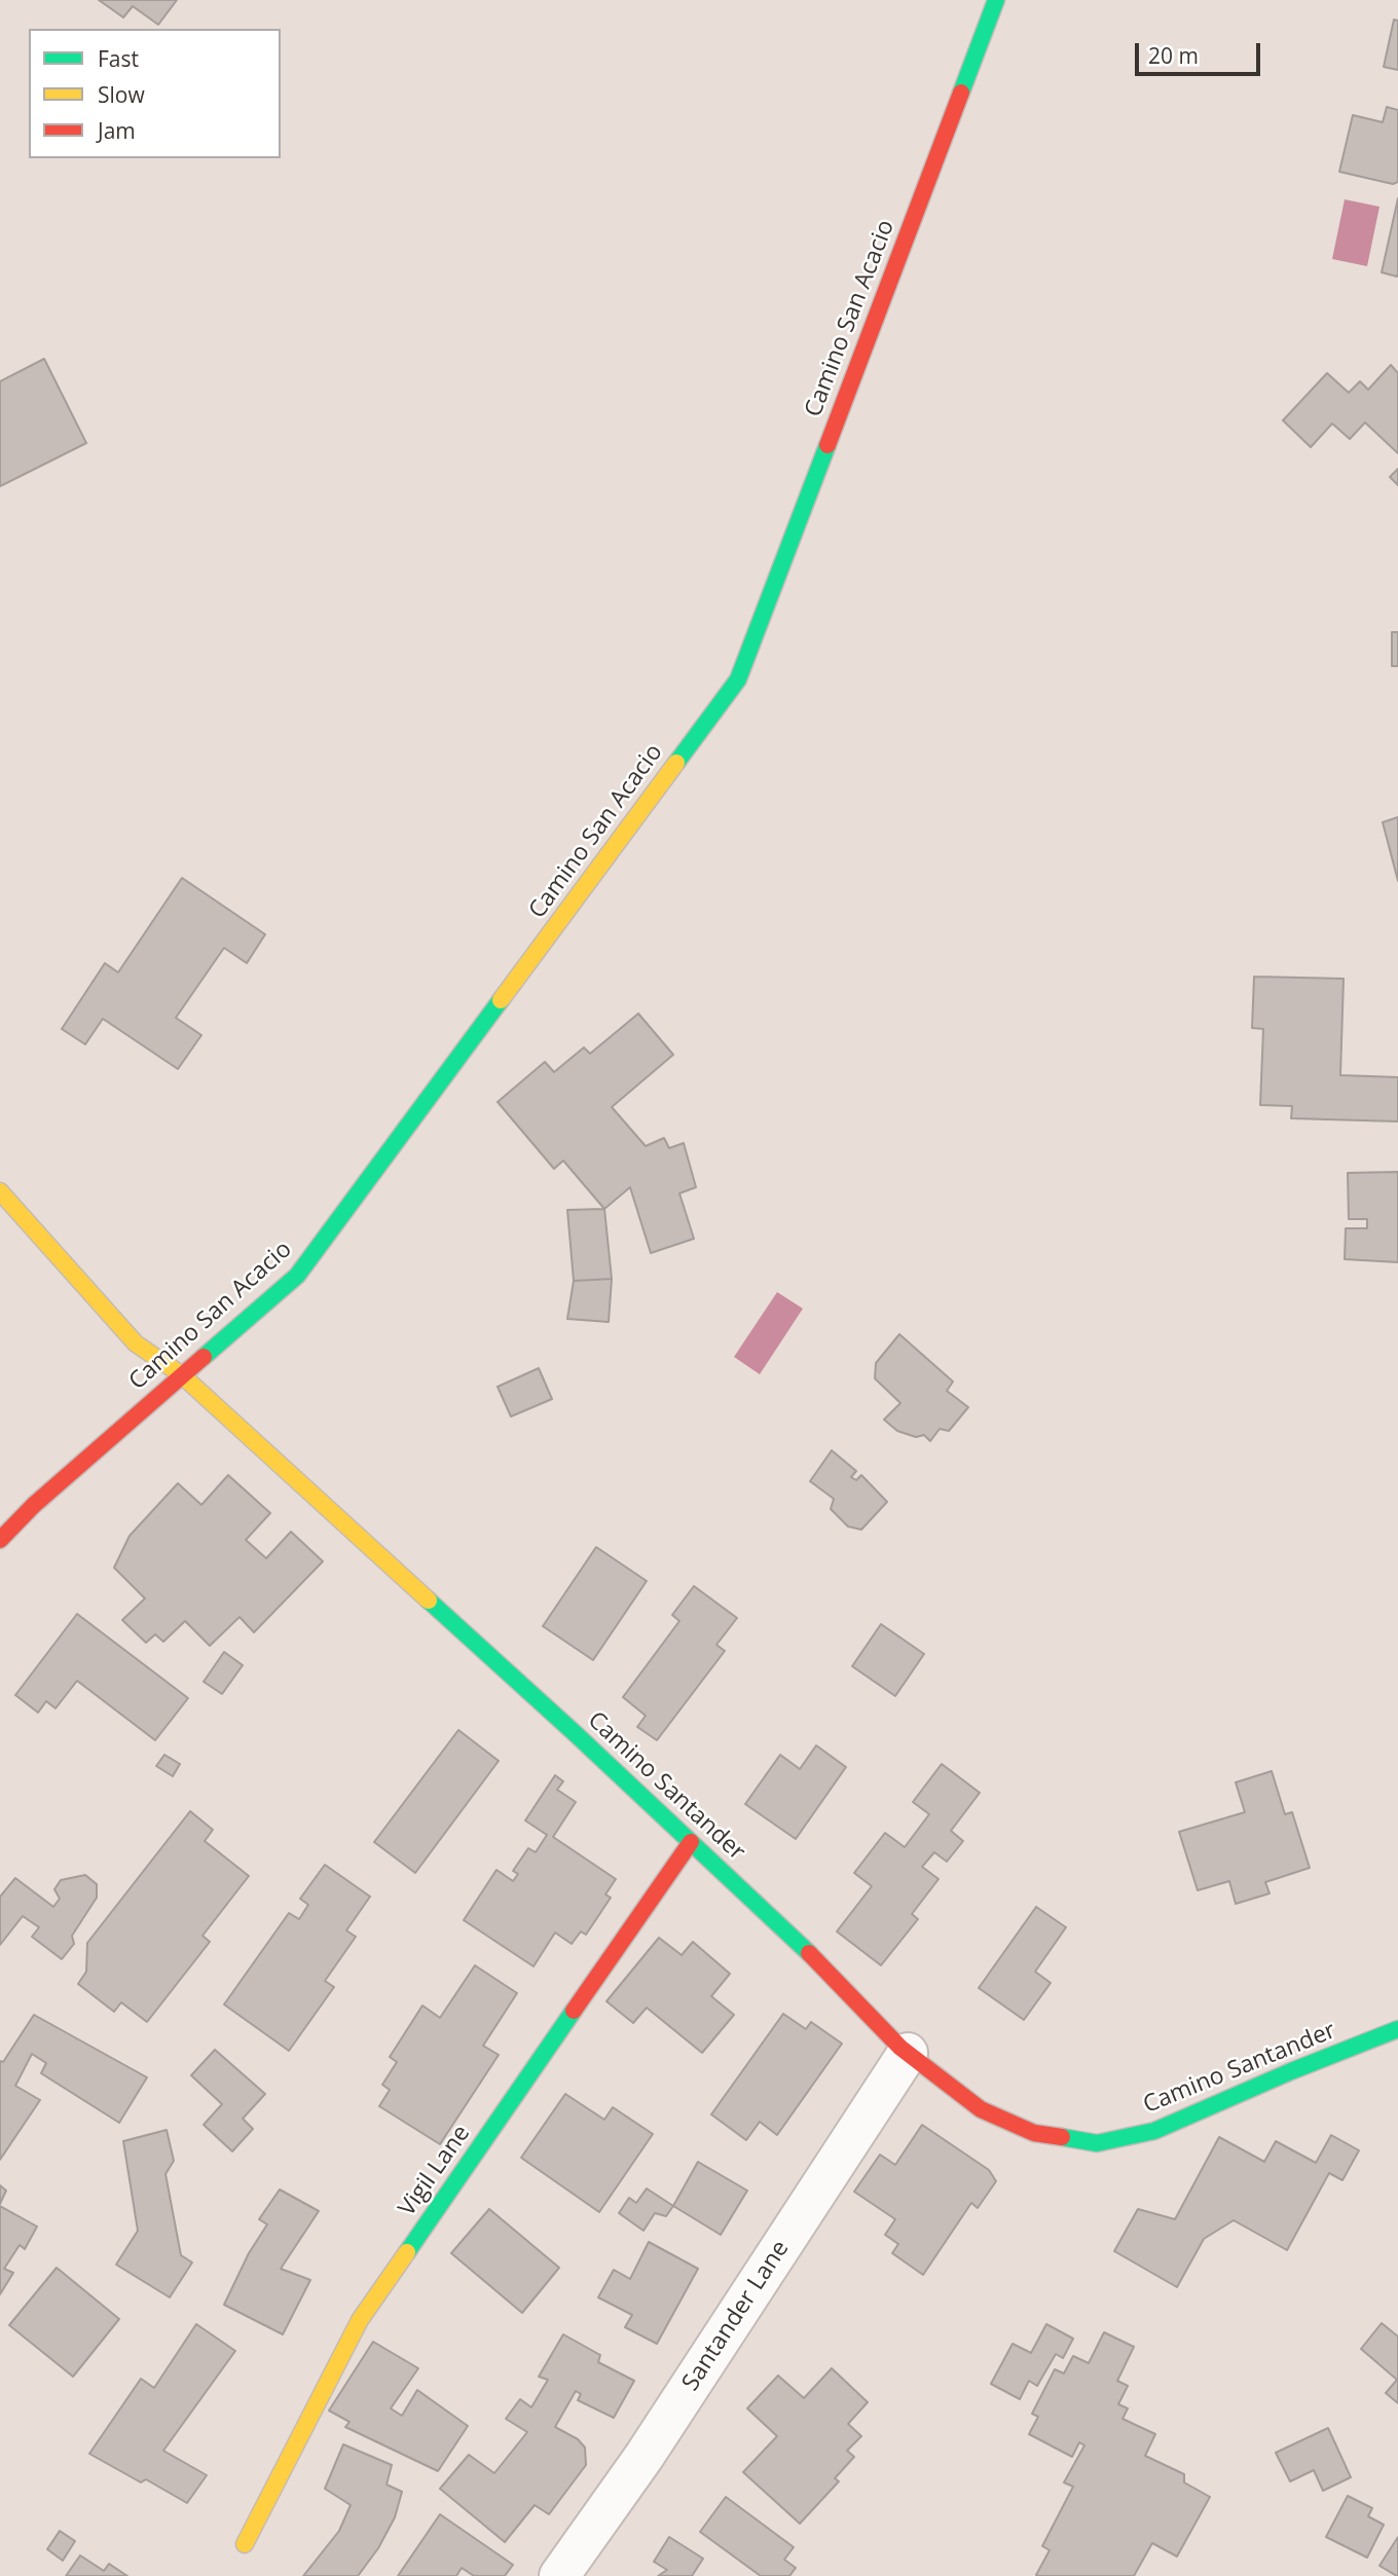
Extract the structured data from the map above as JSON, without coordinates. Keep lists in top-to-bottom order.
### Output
{
  "streets": {
    "street": [
      "Camino San Acacio",
      "Camino Santander",
      "Vigil Lane",
      "Santander Lane"
    ]
  },
  "crossings": [
    ["Camino San Acacio", "Camino Santander"],
    ["Camino Santander", "Vigil Lane"],
    ["Camino Santander", "Santander Lane"]
  ],
  "legend": ["Fast", "Slow", "Jam"],
  "scale_bar": "20 m"
}
